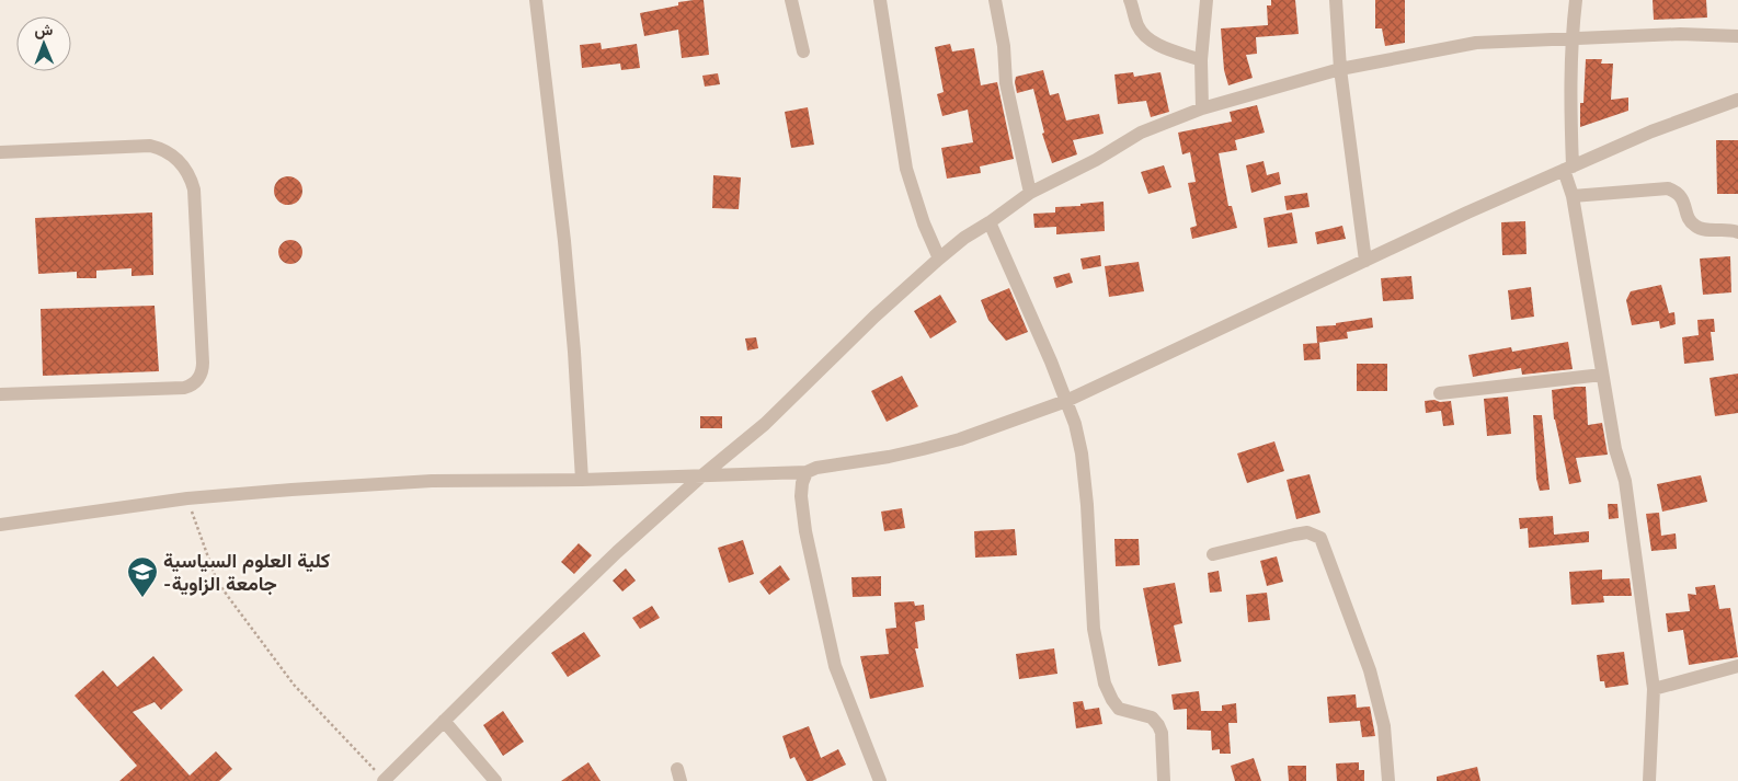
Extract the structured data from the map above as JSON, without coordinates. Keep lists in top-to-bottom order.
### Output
{
  "places": {
    "school or university": ["كلية العلوم السياسية -جامعة الزاوية"]
  },
  "north": "top"
}
